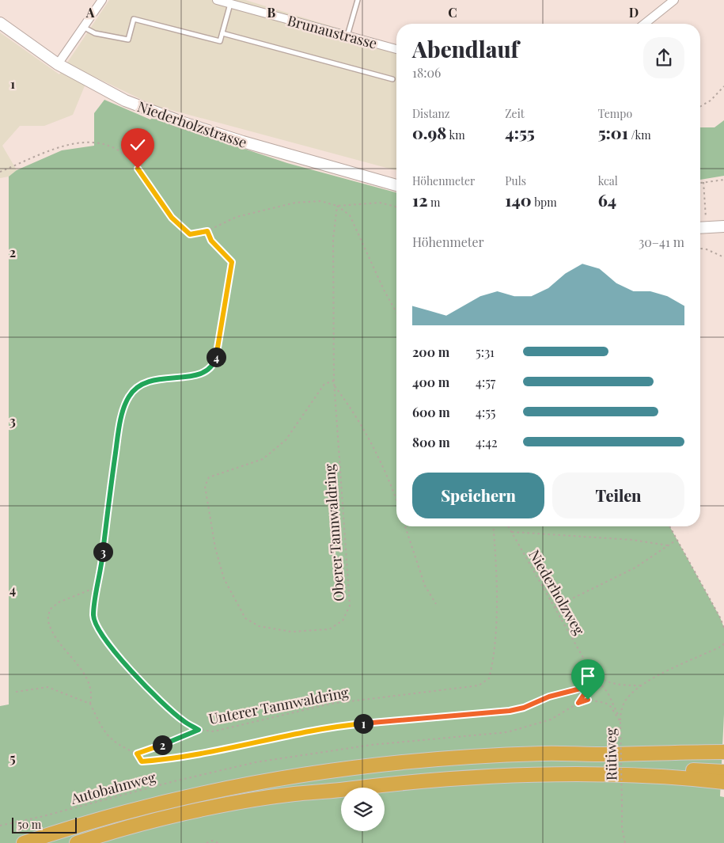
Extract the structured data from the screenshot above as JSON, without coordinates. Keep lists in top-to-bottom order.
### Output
{
  "streets": {
    "main road": ["Niederholzstrasse"],
    "street": ["Brunaustrasse"],
    "path": [
      "Oberer Tannwaldring",
      "Niederholzweg",
      "Unterer Tannwaldring",
      "Rütiweg",
      "Autobahnweg"
    ]
  },
  "crossings": [
    ["Niederholzweg", "Rütiweg"],
    ["Niederholzweg", "Autobahnweg"],
    ["Rütiweg", "Autobahnweg"]
  ],
  "scale_bar": "50 m",
  "page": {
    "heading": ["Abendlauf", "18:06"],
    "stats": [
      ["Distanz", "0.98 km"],
      ["Zeit", "4:55"],
      ["Tempo", "5:01 /km"],
      ["Höhenmeter", "12 m"],
      ["Puls", "140 bpm"],
      ["kcal", "64"]
    ],
    "chart": ["Höhenmeter", "30–41 m"],
    "list": [
      {
        "name": "200 m",
        "note": "5:31"
      },
      {
        "name": "400 m",
        "note": "4:57"
      },
      {
        "name": "600 m",
        "note": "4:55"
      },
      {
        "name": "800 m",
        "note": "4:42"
      }
    ],
    "pins": [
      "4",
      "3",
      "1",
      "2"
    ],
    "buttons": ["Speichern", "Teilen"],
    "scale": "50 m"
  },
  "grid": {
    "columns": [
      "A",
      "B",
      "C",
      "D"
    ],
    "rows": [
      "1",
      "2",
      "3",
      "4",
      "5"
    ]
  }
}
